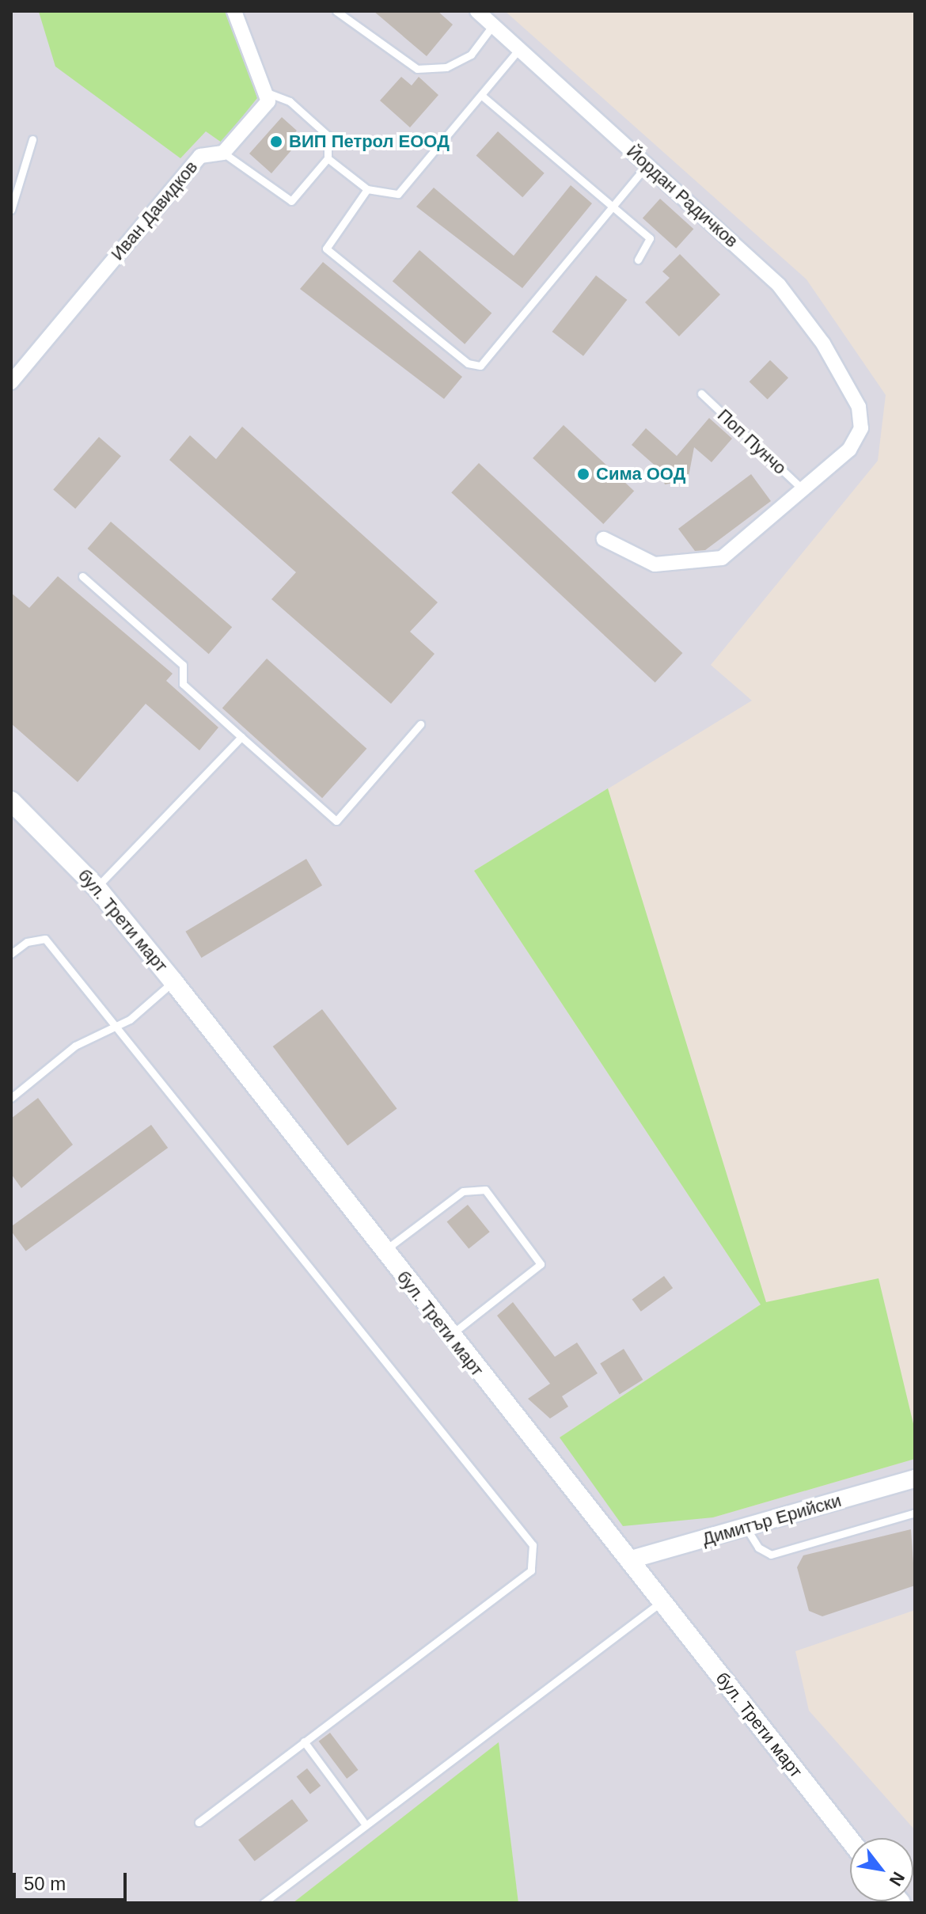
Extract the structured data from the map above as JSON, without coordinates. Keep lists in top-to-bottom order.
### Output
{
  "streets": {
    "main road": ["бул. Трети март"],
    "street": ["Йордан Радичков", "Иван Давидков", "Димитър Ерийски"],
    "lane": ["Поп Пунчо"]
  },
  "crossings": [
    ["Йордан Радичков", "Поп Пунчо"],
    ["бул. Трети март", "Димитър Ерийски"]
  ],
  "places": ["ВИП Петрол ЕООД", "Сима ООД"],
  "scale_bar": "50 m",
  "north": "bottom right"
}
